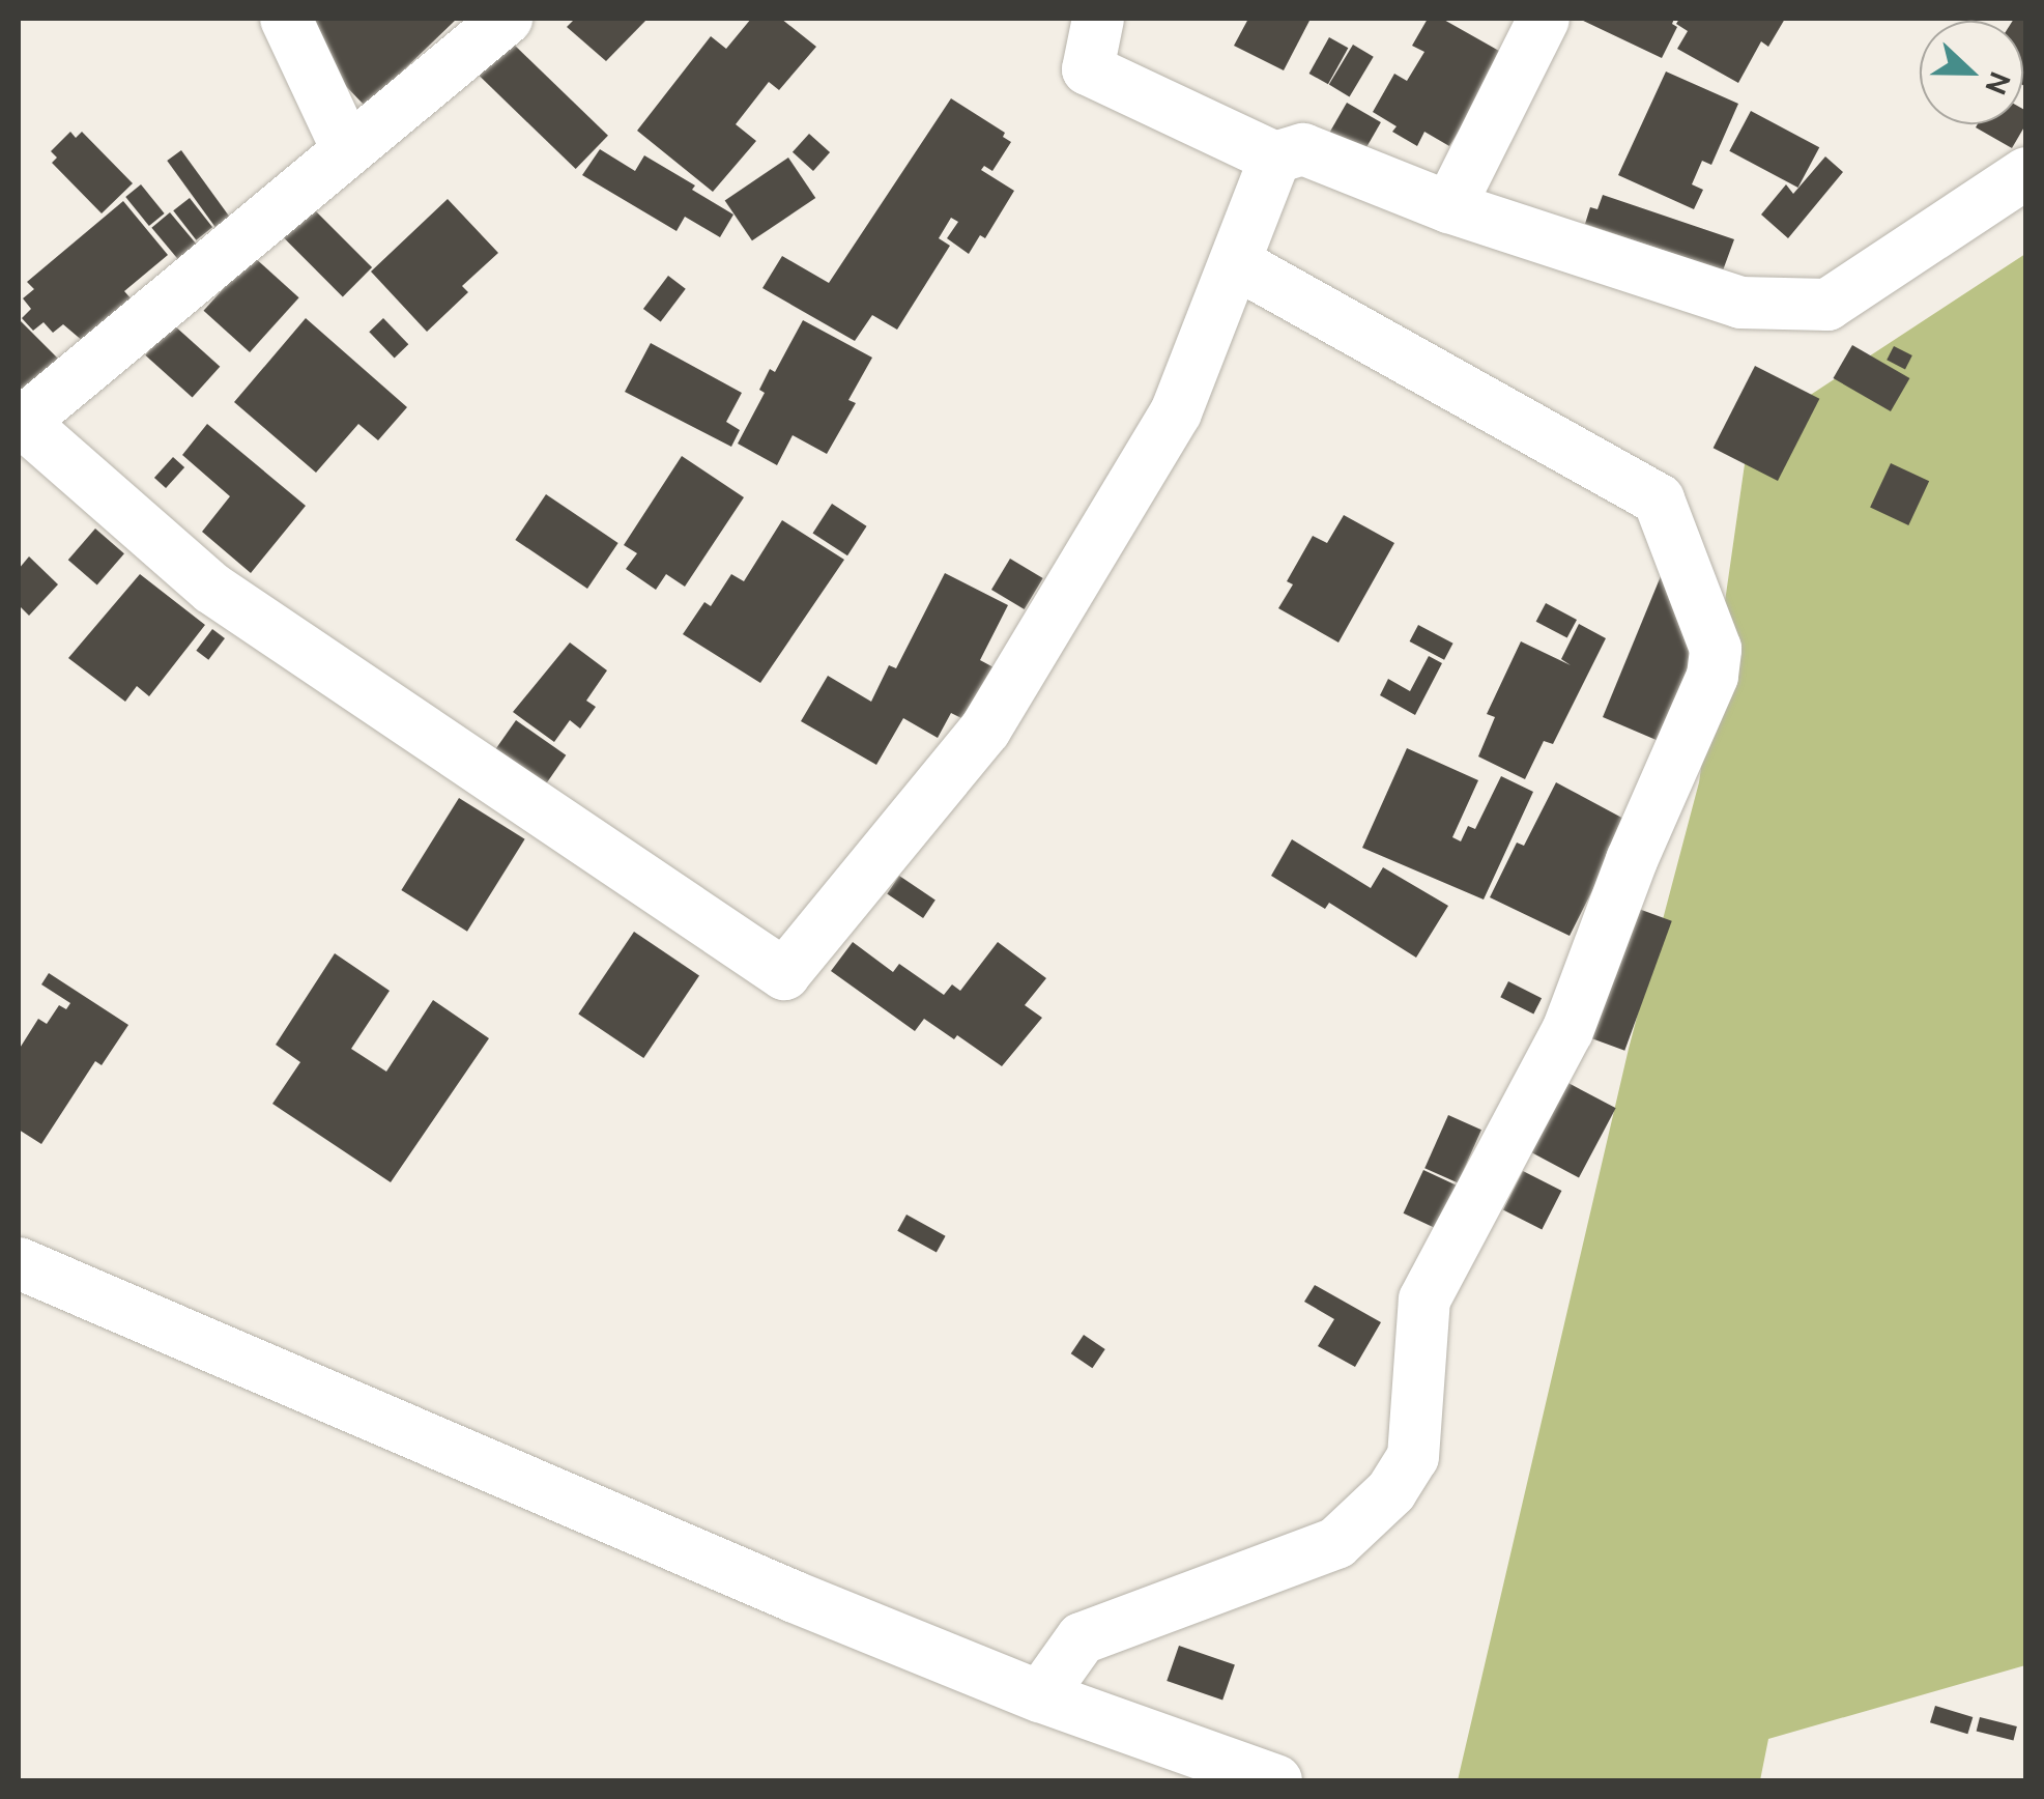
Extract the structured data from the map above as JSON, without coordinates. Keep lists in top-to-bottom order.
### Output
{
  "north": "right"
}
